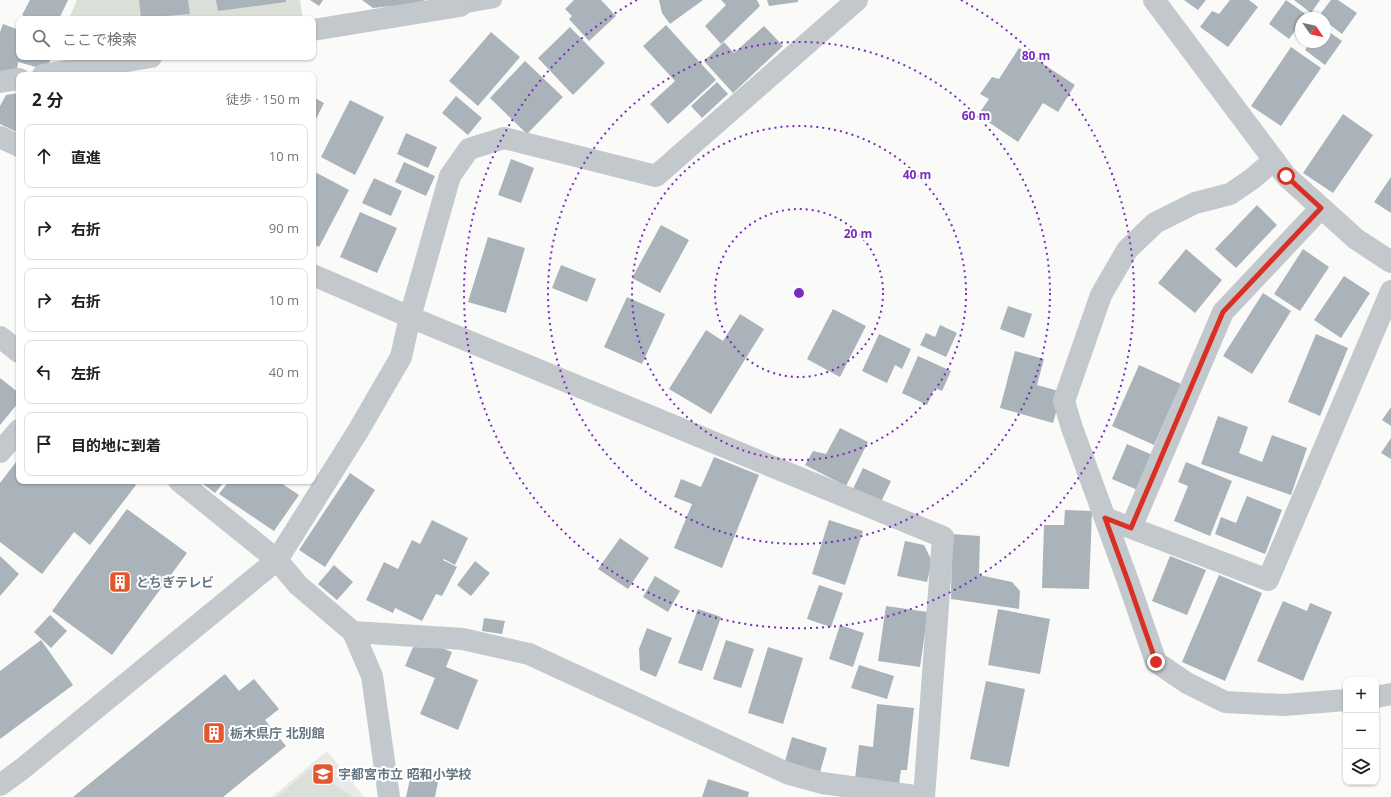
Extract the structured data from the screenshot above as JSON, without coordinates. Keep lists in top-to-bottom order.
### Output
{
  "places": {
    "building": ["とちぎテレビ", "栃木県庁 北別館"],
    "school or university": ["宇都宮市立 昭和小学校"]
  },
  "north": "bottom right",
  "page": {
    "search": "ここで検索",
    "heading": ["2 分", "徒歩 · 150 m"],
    "list": [
      ["直進", "10 m"],
      ["右折", "90 m"],
      ["右折", "10 m"],
      ["左折", "40 m"],
      "目的地に到着"
    ],
    "map_buttons": ["+", "−"]
  },
  "rings": [
    "80 m",
    "60 m",
    "40 m",
    "20 m"
  ]
}
